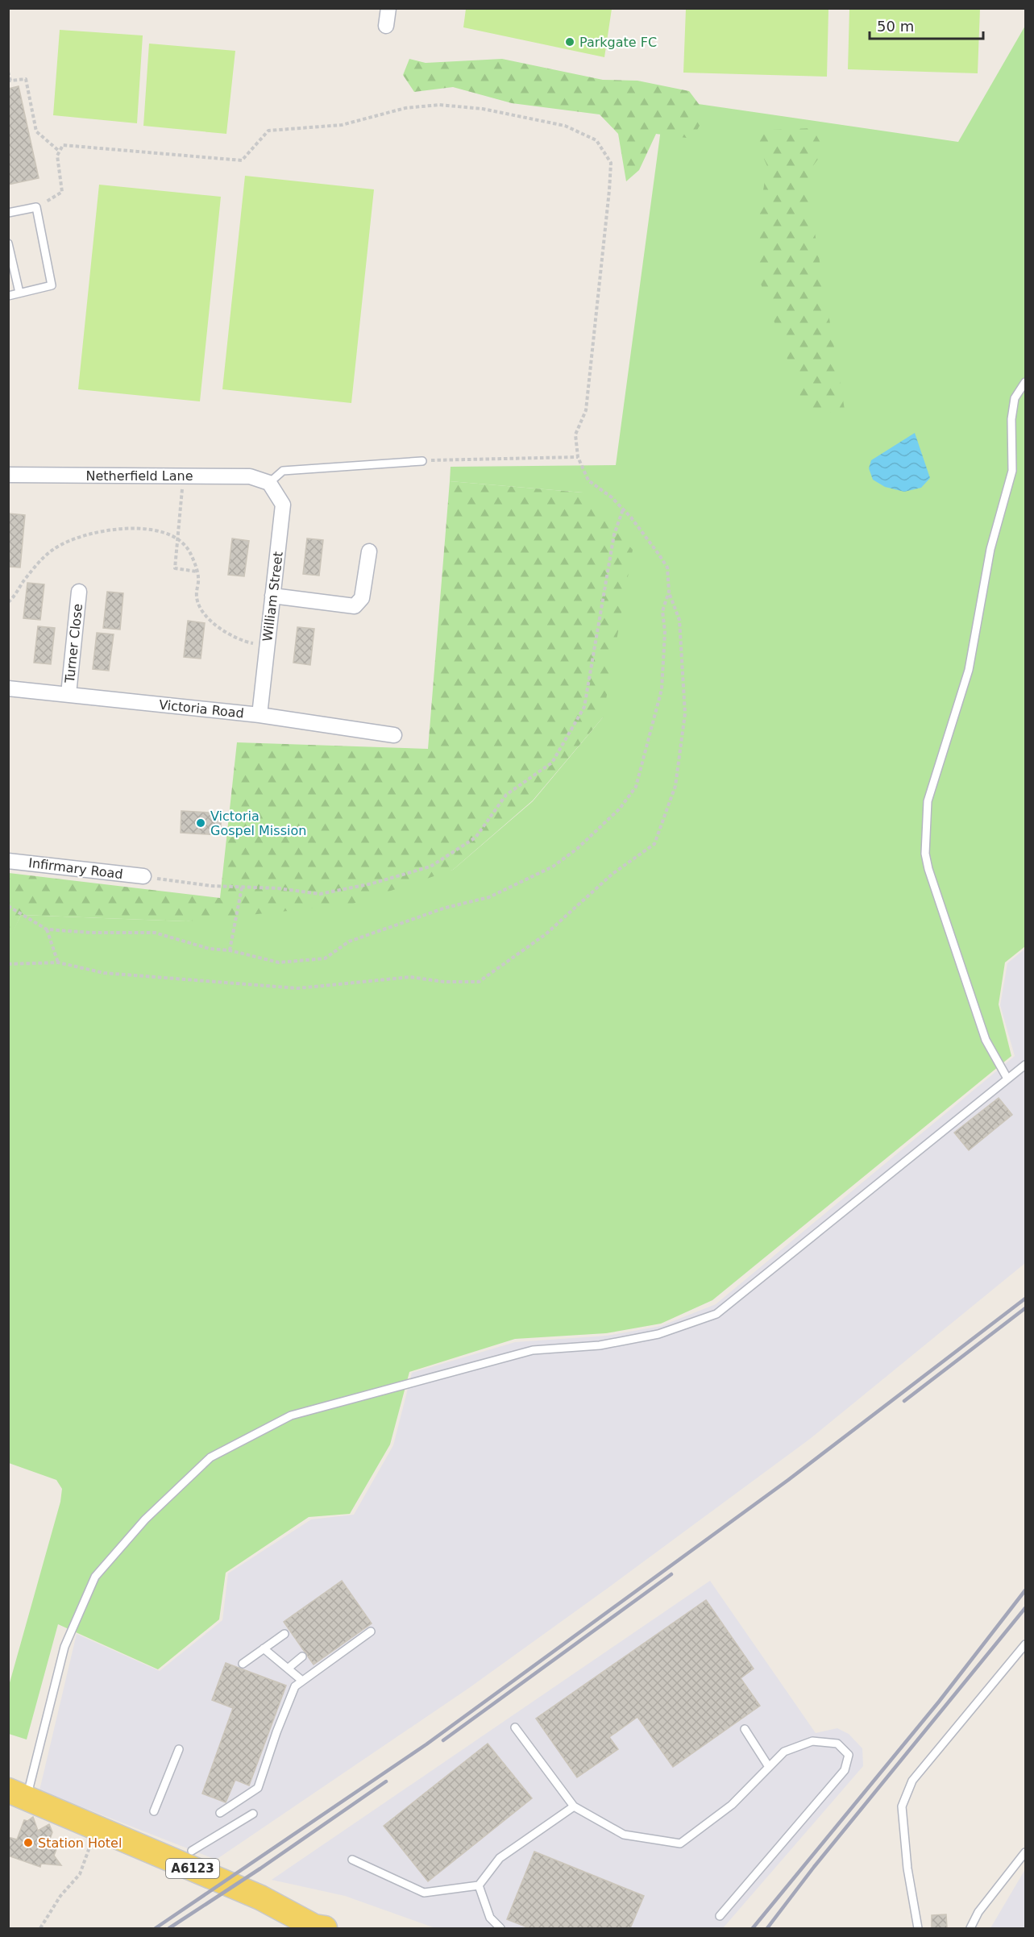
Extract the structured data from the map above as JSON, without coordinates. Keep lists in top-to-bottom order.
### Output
{
  "streets": {
    "main road": ["A6123"],
    "street": [
      "Netherfield Lane",
      "William Street",
      "Turner Close",
      "Victoria Road",
      "Infirmary Road"
    ]
  },
  "crossings": [
    ["Netherfield Lane", "William Street"],
    ["William Street", "Victoria Road"],
    ["Turner Close", "Victoria Road"]
  ],
  "places": ["Parkgate FC", "Victoria Gospel Mission", "Station Hotel"],
  "scale_bar": "50 m"
}
